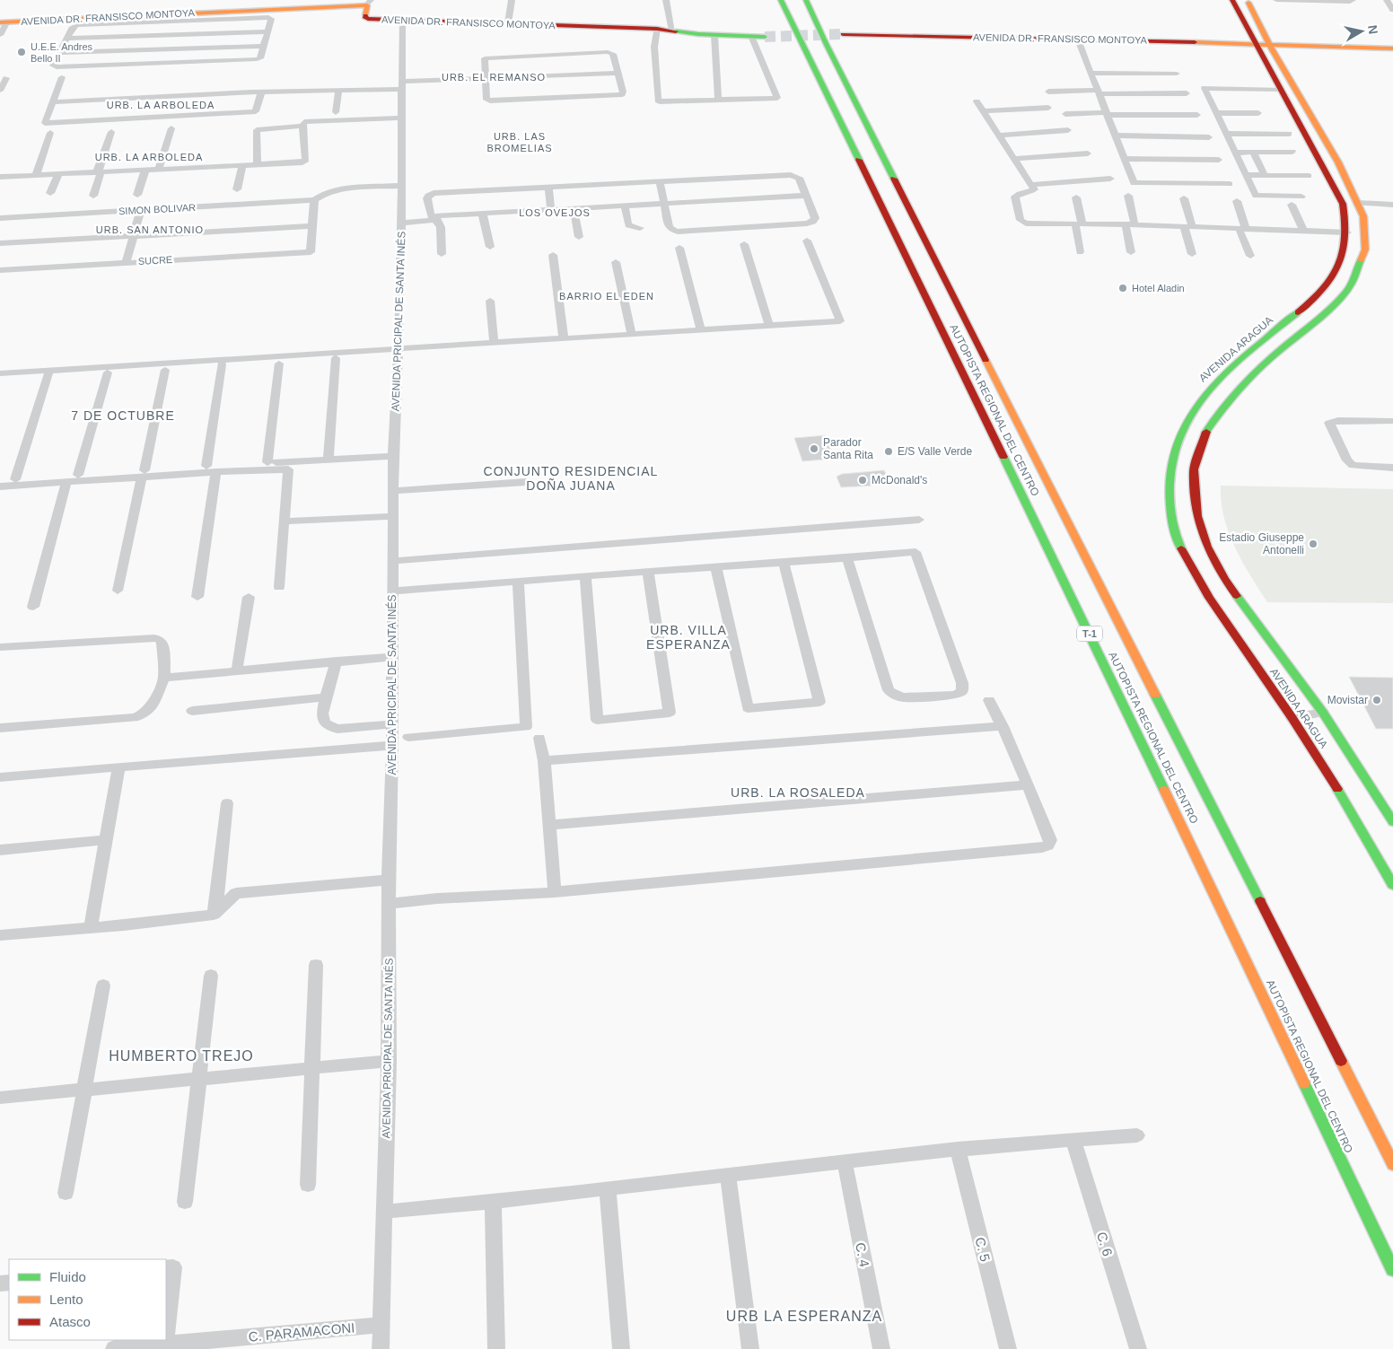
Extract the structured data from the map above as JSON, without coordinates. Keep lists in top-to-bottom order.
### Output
{
  "streets": {
    "main road": [
      "AVENIDA DR. FRANSISCO MONTOYA",
      "AVENIDA ARAGUA",
      "AUTOPISTA REGIONAL DEL CENTRO",
      "T-1"
    ],
    "street": [
      "SIMON BOLIVAR",
      "SUCRE",
      "AVENIDA PRICIPAL DE SANTA INÉS",
      "C. 6",
      "C. 5",
      "C. 4",
      "C. PARAMACONI"
    ]
  },
  "crossings": [
    ["AVENIDA DR. FRANSISCO MONTOYA", "AVENIDA PRICIPAL DE SANTA INÉS"],
    ["AVENIDA DR. FRANSISCO MONTOYA", "AVENIDA ARAGUA"],
    ["AVENIDA PRICIPAL DE SANTA INÉS", "C. PARAMACONI"]
  ],
  "districts": [
    "URB. EL REMANSO",
    "URB. LA ARBOLEDA",
    "URB. LAS BROMELIAS",
    "URB. LA ARBOLEDA",
    "LOS OVEJOS",
    "URB. SAN ANTONIO",
    "BARRIO EL EDEN",
    "7 DE OCTUBRE",
    "CONJUNTO RESIDENCIAL DOÑA JUANA",
    "URB. VILLA ESPERANZA",
    "URB. LA ROSALEDA",
    "HUMBERTO TREJO",
    "URB LA ESPERANZA"
  ],
  "places": [
    "U.E.E. Andres Bello II",
    "Hotel Aladin",
    "Parador Santa Rita",
    "E/S Valle Verde",
    "McDonald's",
    "Estadio Giuseppe Antonelli",
    "Movistar"
  ],
  "legend": ["Fluido", "Lento", "Atasco"],
  "north": "right"
}
